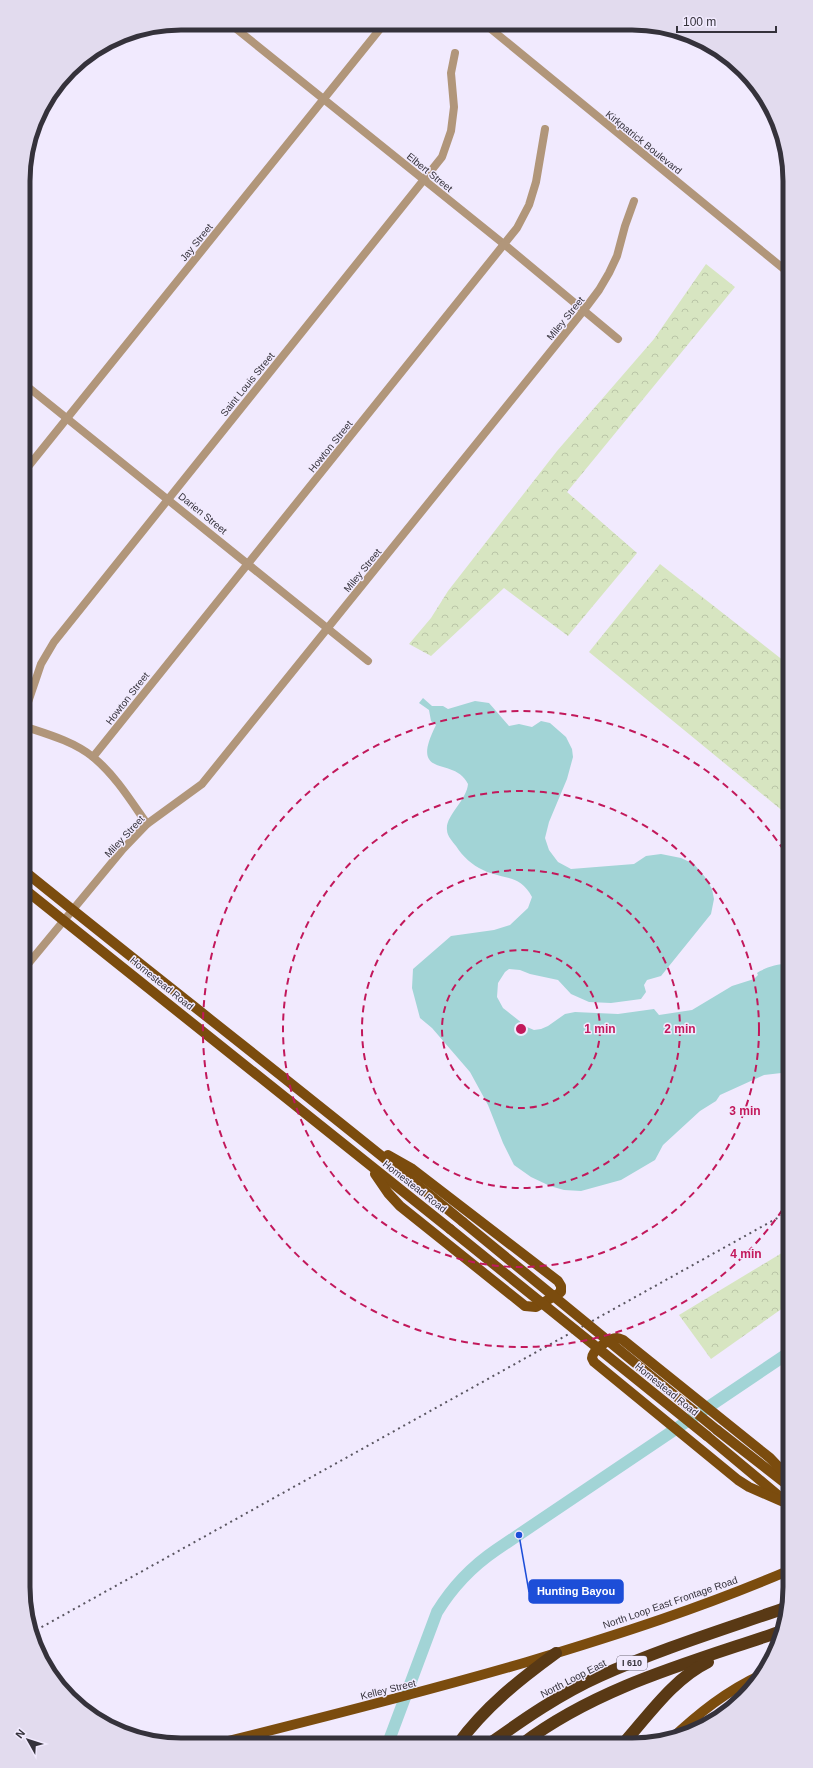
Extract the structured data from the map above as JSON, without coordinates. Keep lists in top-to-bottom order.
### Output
{
  "streets": {
    "highway": ["I 610", "North Loop East"],
    "main road": ["Homestead Road", "North Loop East Frontage Road", "Kelley Street"],
    "street": [
      "Kirkpatrick Boulevard",
      "Elbert Street",
      "Jay Street",
      "Miley Street",
      "Saint Louis Street",
      "Howton Street",
      "Darien Street"
    ]
  },
  "crossings": [
    ["Elbert Street", "Jay Street"],
    ["Elbert Street", "Miley Street"],
    ["Elbert Street", "Saint Louis Street"],
    ["Elbert Street", "Howton Street"],
    ["Jay Street", "Darien Street"],
    ["Miley Street", "Darien Street"],
    ["Miley Street", "Homestead Road"],
    ["Saint Louis Street", "Darien Street"],
    ["Howton Street", "Darien Street"],
    ["North Loop East Frontage Road", "Kelley Street"]
  ],
  "places": ["Hunting Bayou"],
  "scale_bar": "100 m",
  "north": "top left",
  "rings": [
    "1 min",
    "2 min",
    "3 min",
    "4 min"
  ]
}
